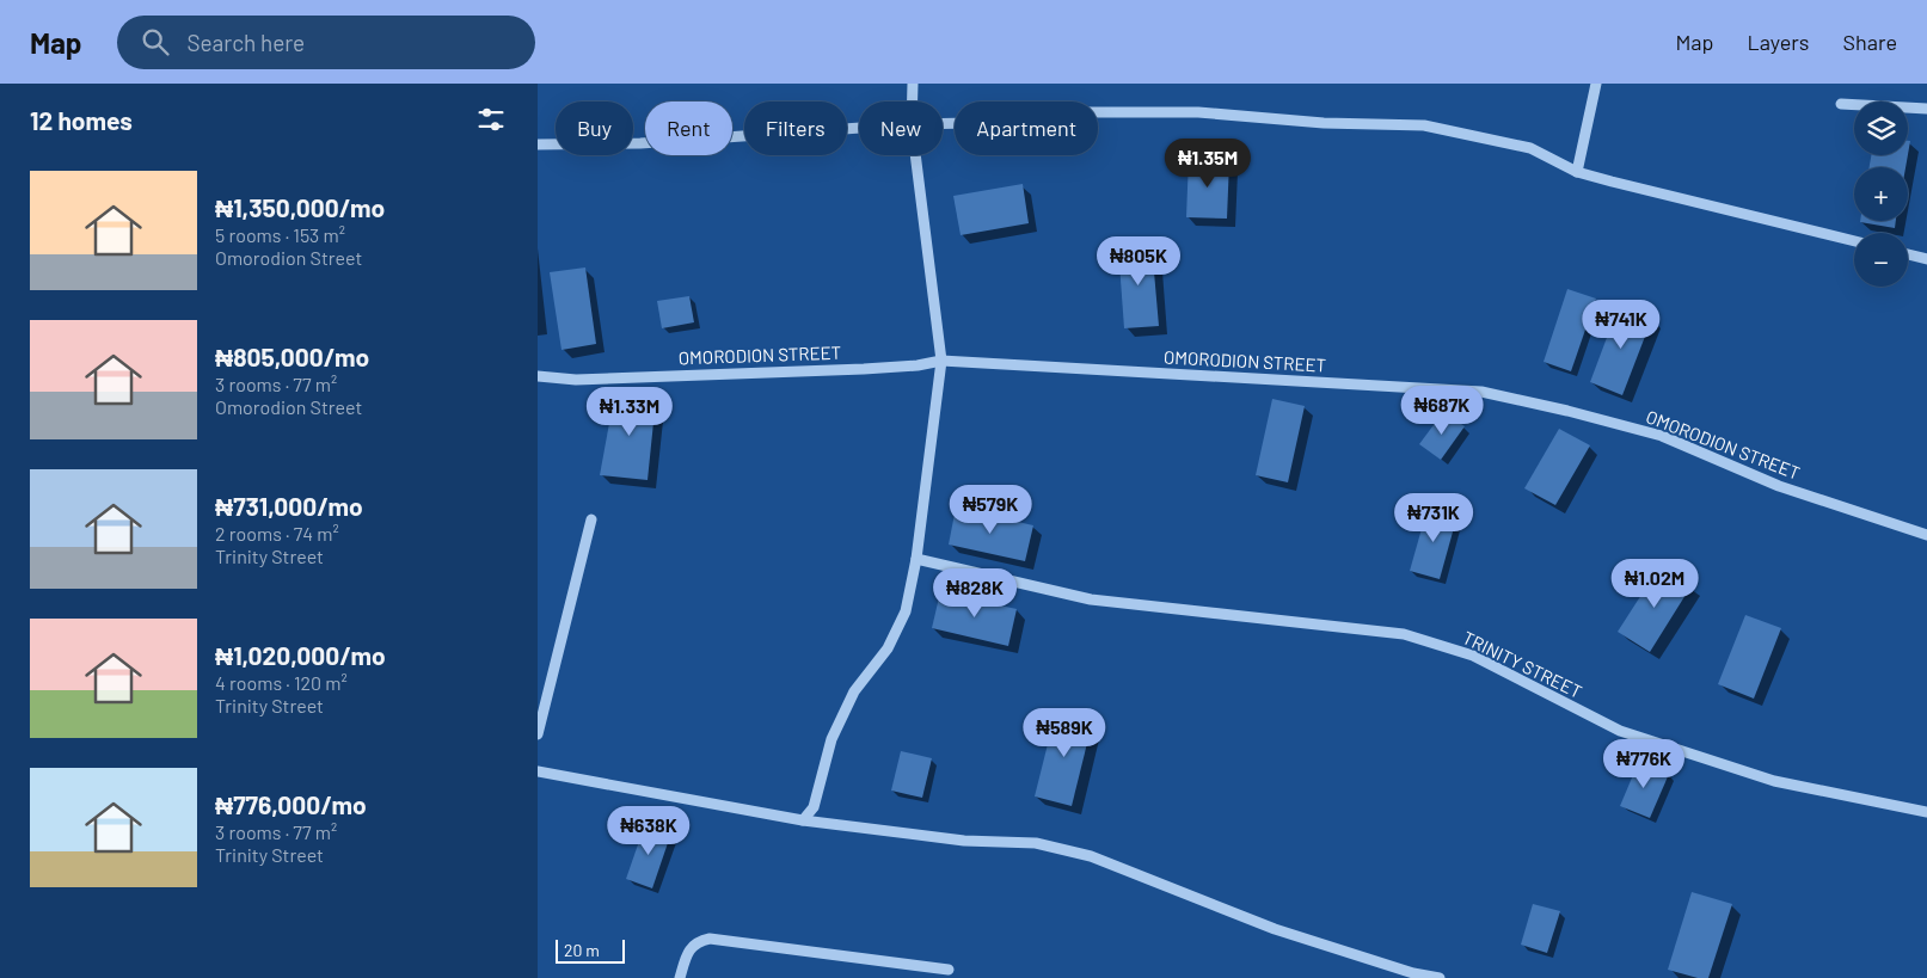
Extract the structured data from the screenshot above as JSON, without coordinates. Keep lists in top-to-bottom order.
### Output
{
  "streets": {
    "street": ["OMORODION STREET", "TRINITY STREET"]
  },
  "scale_bar": "20 m",
  "page": {
    "header": "Map",
    "search": "Search here",
    "nav": ["Map", "Layers", "Share"],
    "heading": "12 homes",
    "map_buttons": ["+", "−"],
    "chip": [
      "Buy",
      "Rent",
      "Filters",
      "New",
      "Apartment"
    ],
    "price": [
      "₦1.35M",
      "₦805K",
      "₦741K",
      "₦687K",
      "₦1.33M",
      "₦579K",
      "₦731K",
      "₦1.02M",
      "₦828K",
      "₦589K",
      "₦776K",
      "₦638K"
    ],
    "list": [
      {
        "name": "₦1,350,000/mo",
        "note": "5 rooms · 153 m² · Omorodion Street"
      },
      {
        "name": "₦805,000/mo",
        "note": "3 rooms · 77 m² · Omorodion Street"
      },
      {
        "name": "₦731,000/mo",
        "note": "2 rooms · 74 m² · Trinity Street"
      },
      {
        "name": "₦1,020,000/mo",
        "note": "4 rooms · 120 m² · Trinity Street"
      },
      {
        "name": "₦776,000/mo",
        "note": "3 rooms · 77 m² · Trinity Street"
      }
    ],
    "scale": "20 m"
  }
}
